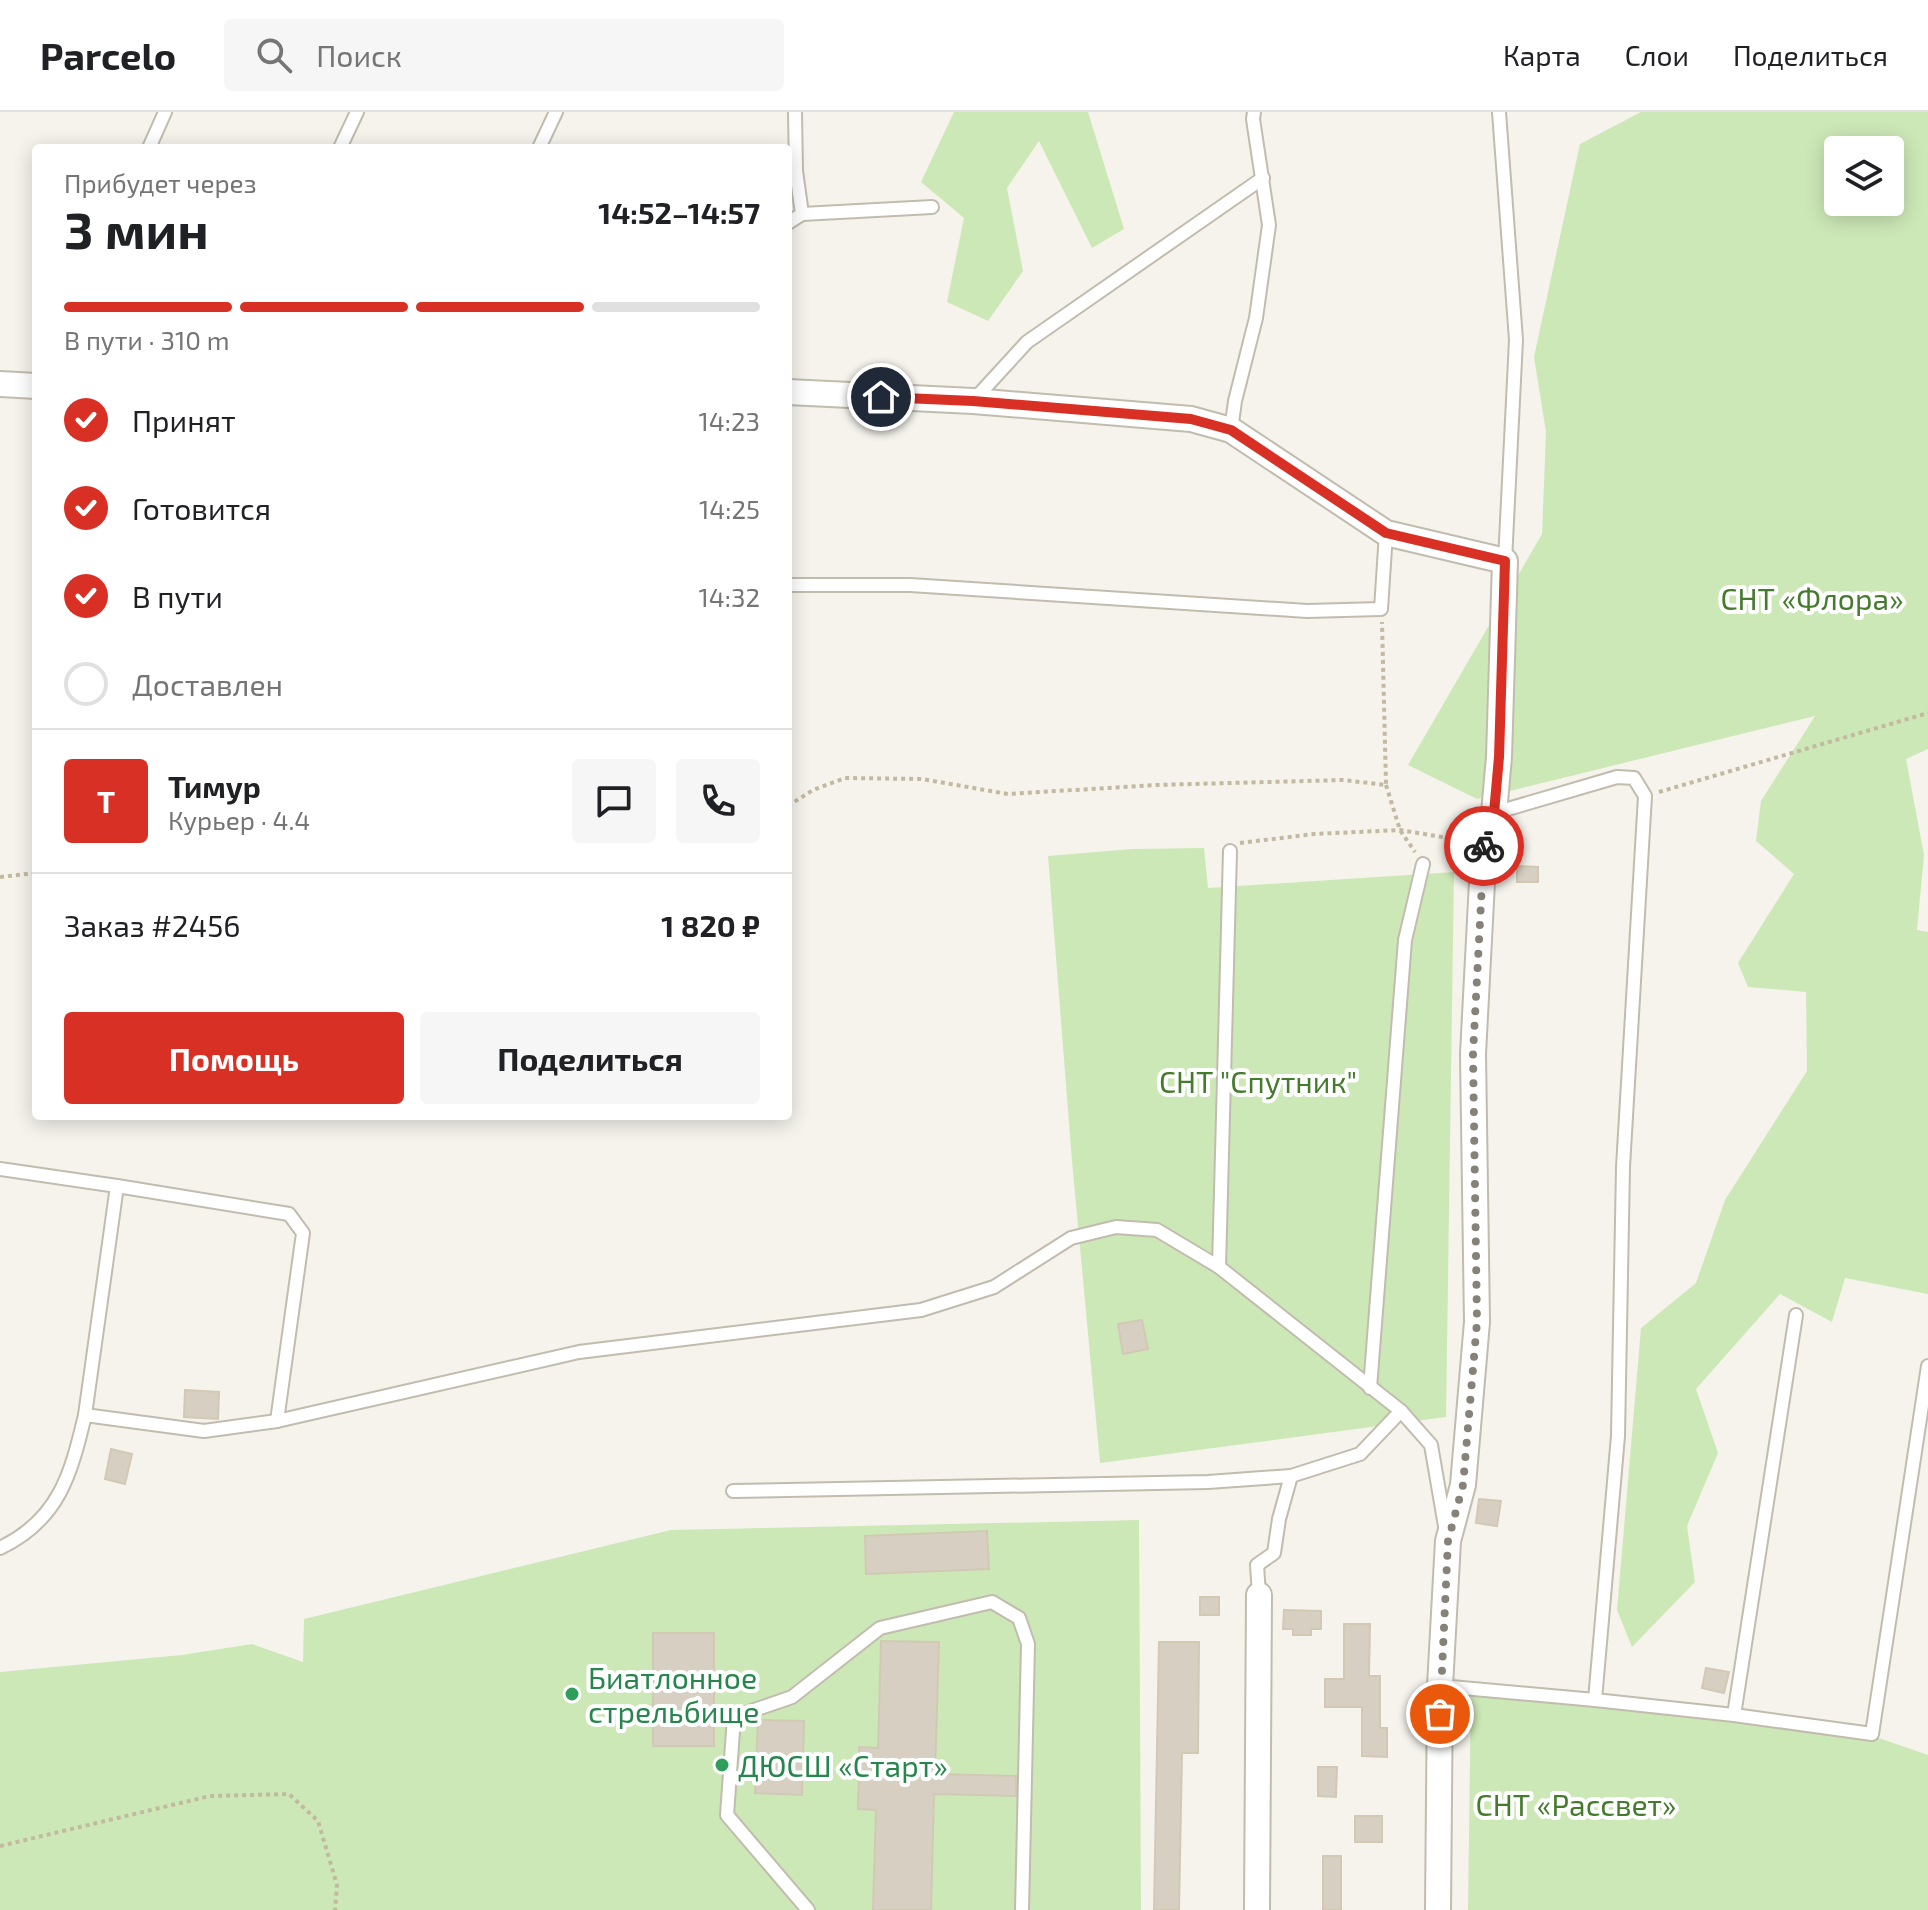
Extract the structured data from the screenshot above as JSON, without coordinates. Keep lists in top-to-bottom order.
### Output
{
  "parks": ["СНТ «Флора»", "СНТ \"Спутник\"", "СНТ «Рассвет»"],
  "places": ["Биатлонное стрельбище", "ДЮСШ «Старт»"],
  "page": {
    "header": "Parcelo",
    "search": "Поиск",
    "nav": ["Карта", "Слои", "Поделиться"],
    "heading": ["3 мин", "Прибудет через", "14:52–14:57"],
    "panel": [
      "Тимур",
      "Курьер · 4.4",
      "Заказ #2456",
      "1 820 ₽"
    ],
    "bar": "В пути · 310 m",
    "list": [
      ["Принят", "14:23"],
      ["Готовится", "14:25"],
      ["В пути", "14:32"],
      "Доставлен"
    ],
    "round": "Т",
    "buttons": ["Помощь", "Поделиться"]
  }
}
